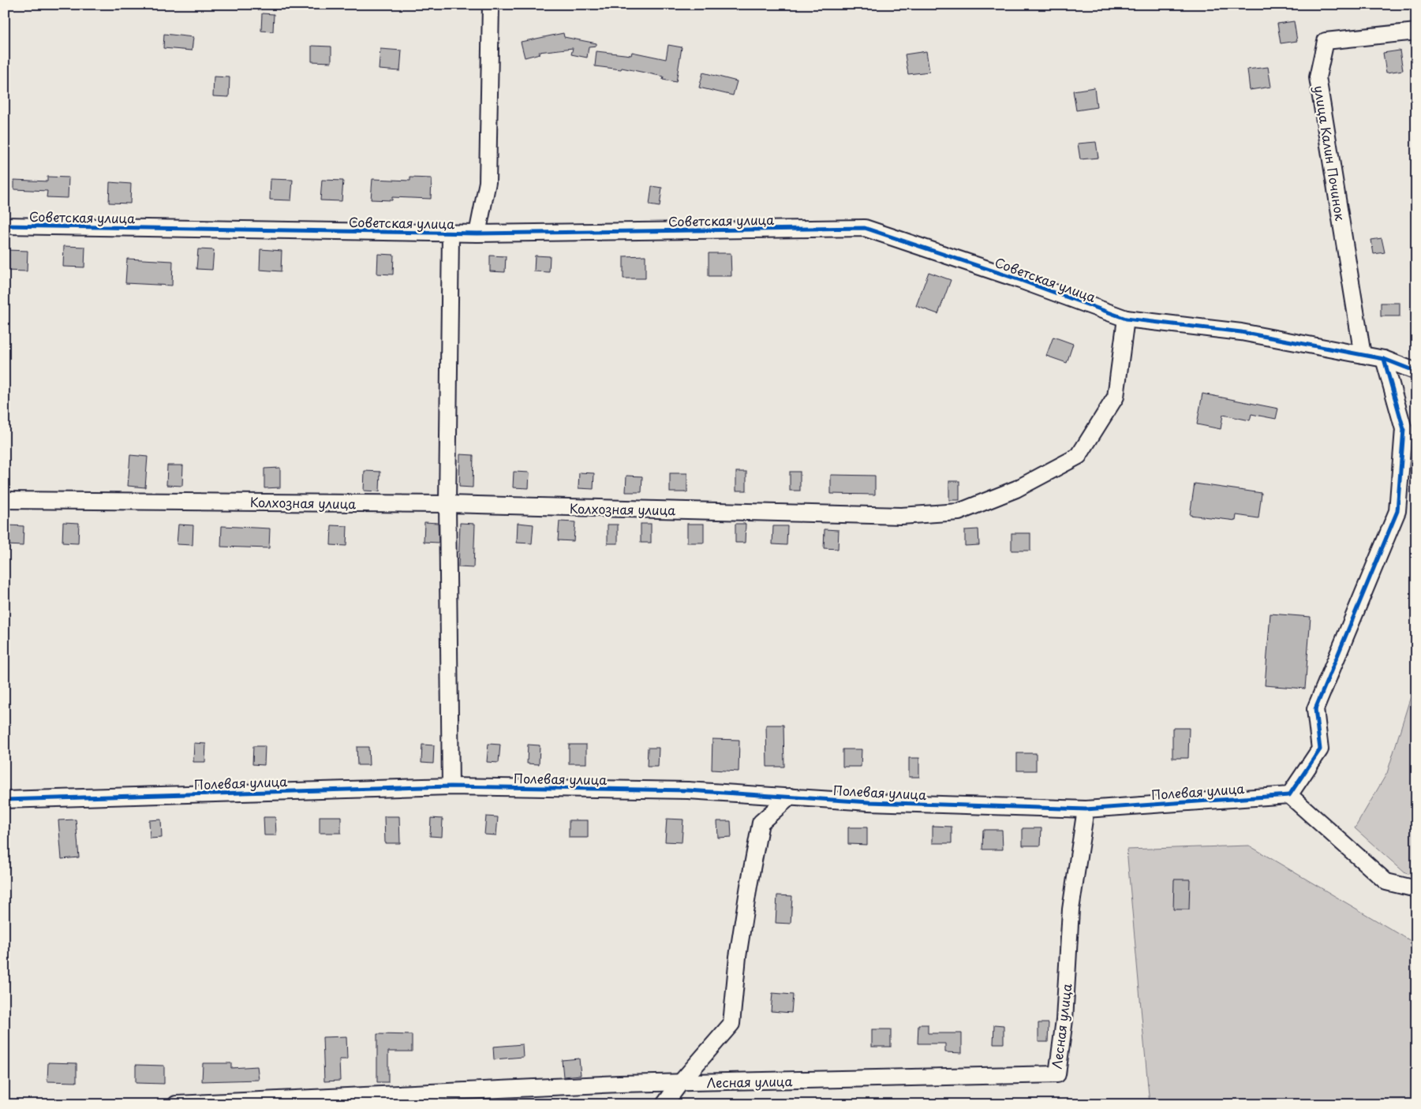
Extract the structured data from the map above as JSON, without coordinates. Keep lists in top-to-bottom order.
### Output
{
  "streets": {
    "street": [
      "улица Калин Починок",
      "Советская улица",
      "Колхозная улица",
      "Полевая улица",
      "Лесная улица"
    ]
  },
  "crossings": [
    ["улица Калин Починок", "Советская улица"],
    ["Советская улица", "Колхозная улица"],
    ["Полевая улица", "Лесная улица"]
  ]
}
